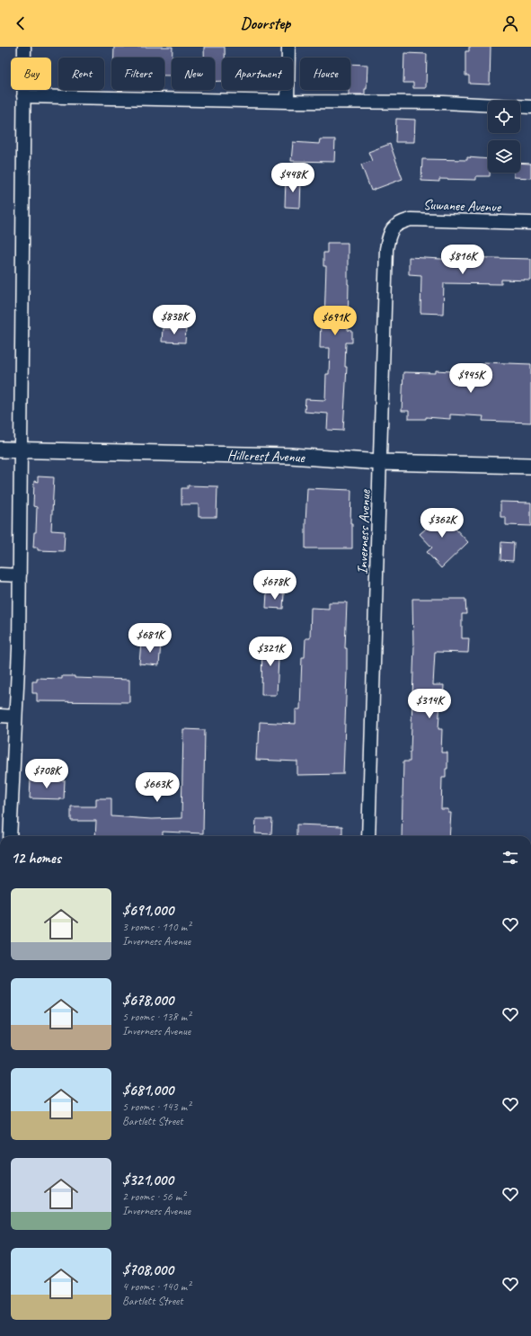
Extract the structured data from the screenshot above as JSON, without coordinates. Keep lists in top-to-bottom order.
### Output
{
  "streets": {
    "street": ["Suwanee Avenue", "Hillcrest Avenue", "Inverness Avenue"]
  },
  "crossings": [
    ["Suwanee Avenue", "Inverness Avenue"],
    ["Hillcrest Avenue", "Inverness Avenue"]
  ],
  "page": {
    "header": "Doorstep",
    "chip": [
      "Buy",
      "Rent",
      "Filters",
      "New",
      "Apartment",
      "House"
    ],
    "price": [
      "$448K",
      "$816K",
      "$838K",
      "$691K",
      "$945K",
      "$362K",
      "$678K",
      "$681K",
      "$321K",
      "$314K",
      "$708K",
      "$663K"
    ],
    "heading": "12 homes",
    "list": [
      {
        "name": "$691,000",
        "note": "3 rooms · 110 m² · Inverness Avenue"
      },
      {
        "name": "$678,000",
        "note": "5 rooms · 138 m² · Inverness Avenue"
      },
      {
        "name": "$681,000",
        "note": "5 rooms · 143 m² · Bartlett Street"
      },
      {
        "name": "$321,000",
        "note": "2 rooms · 56 m² · Inverness Avenue"
      },
      {
        "name": "$708,000",
        "note": "4 rooms · 140 m² · Bartlett Street"
      }
    ]
  }
}
